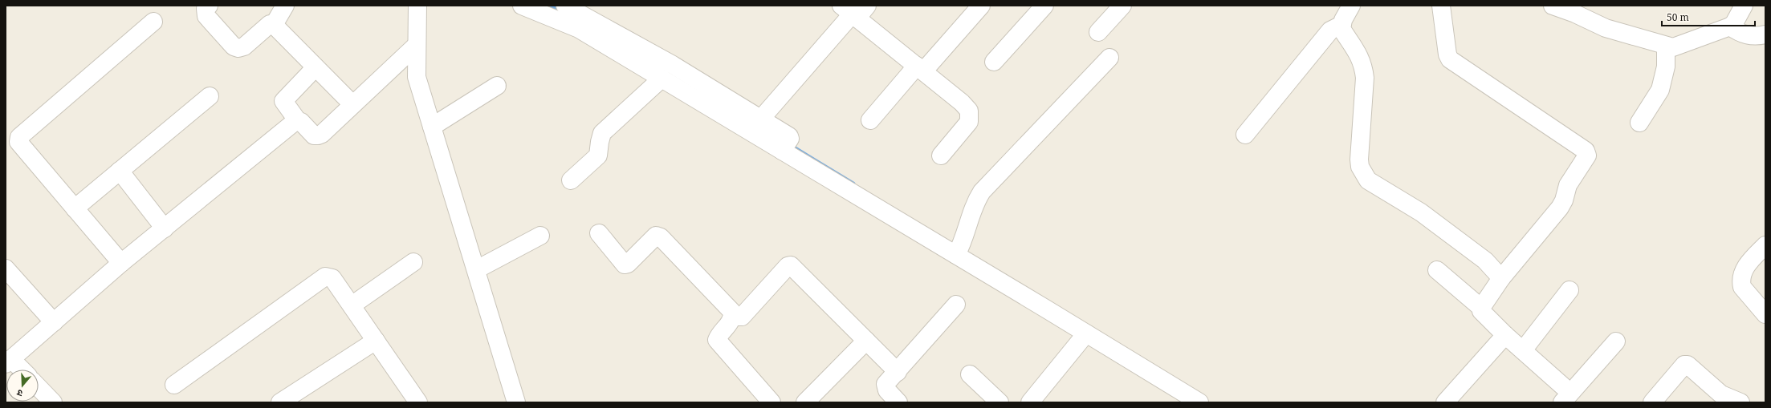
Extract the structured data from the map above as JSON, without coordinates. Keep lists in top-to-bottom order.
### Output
{
  "scale_bar": "50 m",
  "north": "bottom"
}
